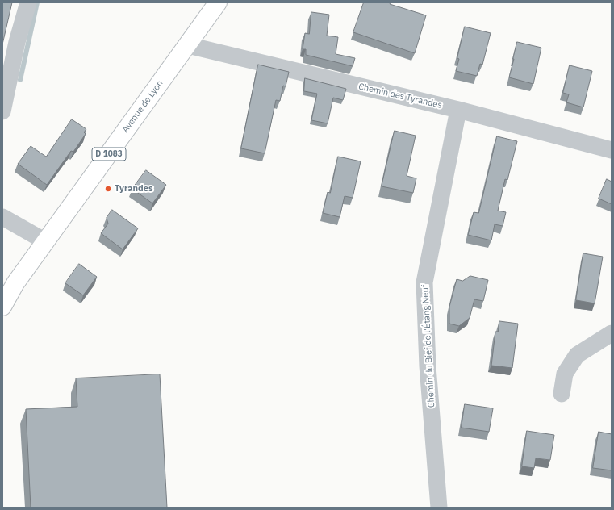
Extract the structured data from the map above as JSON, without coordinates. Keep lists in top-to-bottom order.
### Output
{
  "streets": {
    "main road": ["Avenue de Lyon", "D 1083"],
    "street": ["Chemin des Tyrandes", "Chemin du Bief de l'Étang Neuf"]
  },
  "crossings": [
    ["Chemin des Tyrandes", "Avenue de Lyon"],
    ["Chemin des Tyrandes", "Chemin du Bief de l'Étang Neuf"]
  ],
  "places": ["Tyrandes"]
}
